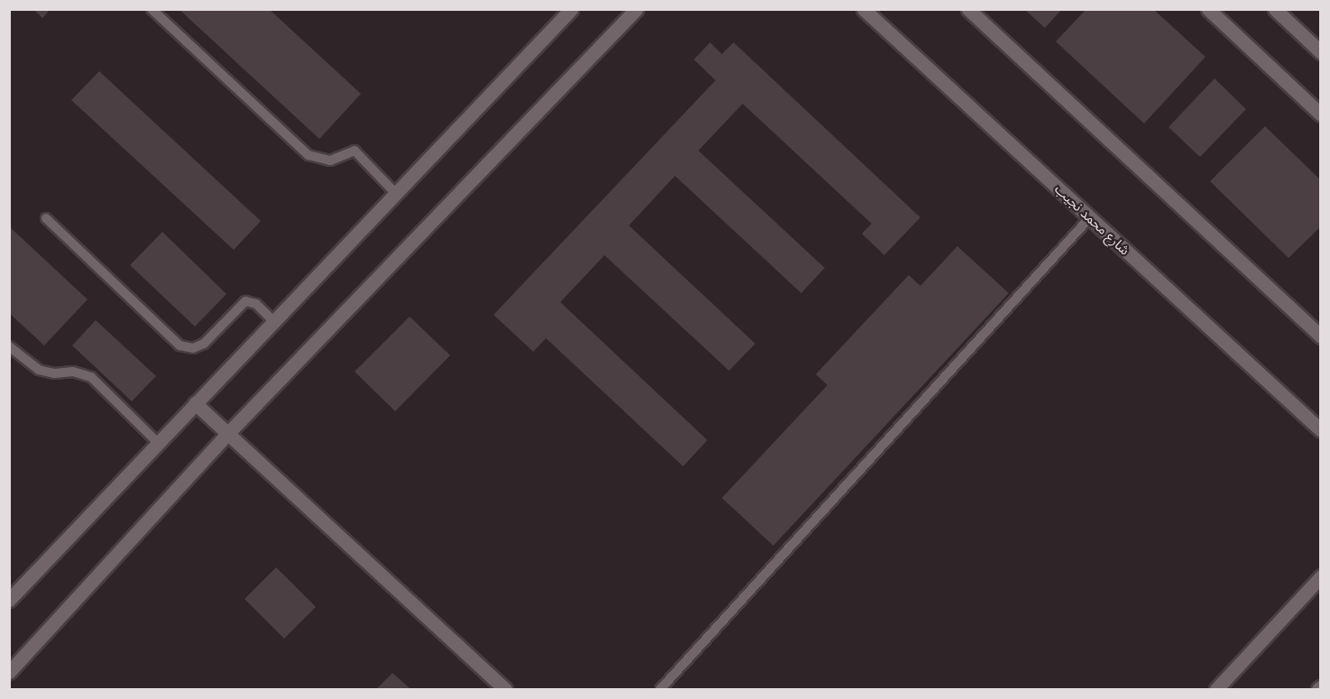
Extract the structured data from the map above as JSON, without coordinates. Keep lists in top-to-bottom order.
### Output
{
  "streets": {
    "street": ["شارع محمد نجيب"]
  }
}
